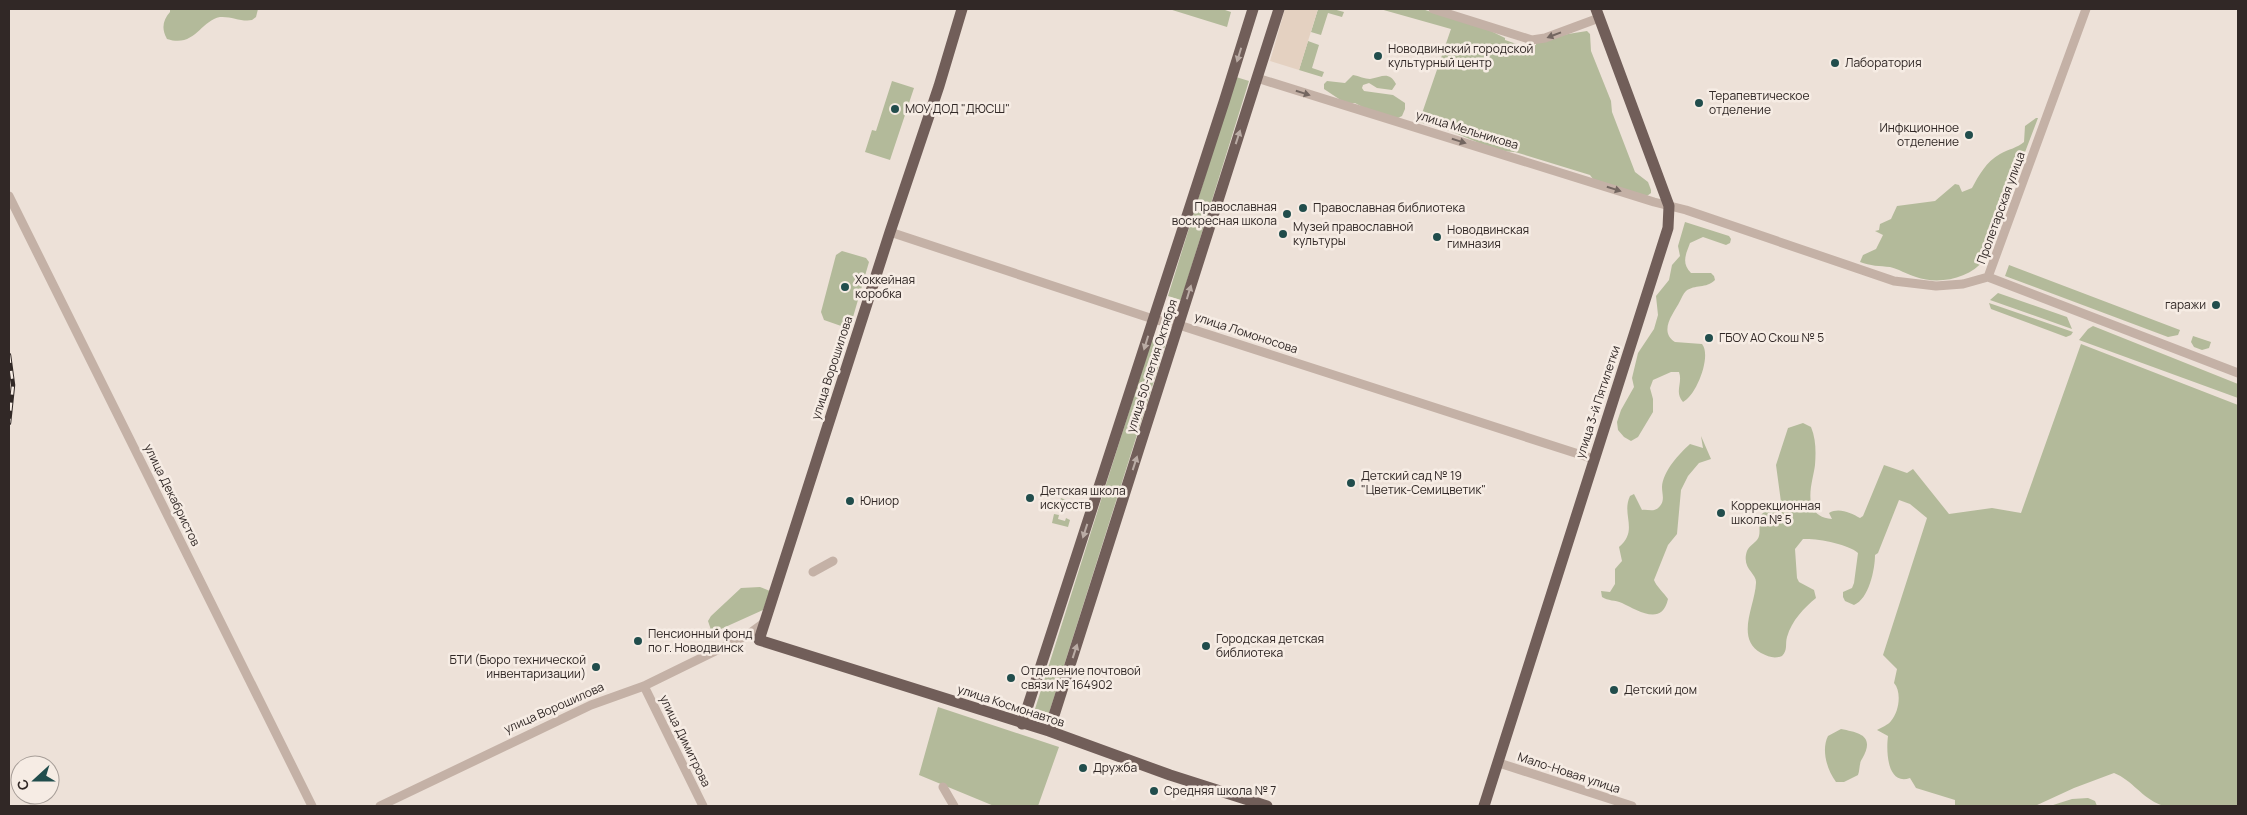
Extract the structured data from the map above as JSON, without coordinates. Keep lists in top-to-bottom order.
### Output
{
  "streets": {
    "main road": [
      "улица 50-летия Октября",
      "улица Ворошилова",
      "улица 3-й Пятилетки",
      "улица Космонавтов"
    ],
    "street": [
      "улица Мельникова",
      "Пролетарская улица",
      "улица Ломоносова",
      "улица Декабристов",
      "улица Димитрова",
      "Мало-Новая улица"
    ]
  },
  "crossings": [
    ["улица Мельникова", "Пролетарская улица"],
    ["улица Мельникова", "улица 50-летия Октября"],
    ["улица Мельникова", "улица 3-й Пятилетки"],
    ["улица Ломоносова", "улица 50-летия Октября"],
    ["улица Ломоносова", "улица Ворошилова"],
    ["улица Ломоносова", "улица 3-й Пятилетки"],
    ["улица 50-летия Октября", "улица Космонавтов"],
    ["улица Ворошилова", "улица Космонавтов"],
    ["улица Ворошилова", "улица Димитрова"],
    ["улица 3-й Пятилетки", "Мало-Новая улица"]
  ],
  "one_way": ["улица Мельникова"],
  "places": [
    "Новодвинский городской культурный центр",
    "Лаборатория",
    "Терапевтическое отделение",
    "МОУ ДОД \"ДЮСШ\"",
    "Инфкционное отделение",
    "Православная библиотека",
    "Православная воскресная школа",
    "Музей православной культуры",
    "Новодвинская гимназия",
    "Хоккейная коробка",
    "гаражи",
    "ГБОУ АО Скош № 5",
    "Детский сад № 19 \"Цветик-Семицветик\"",
    "Детская школа искусств",
    "Юниор",
    "Коррекционная школа № 5",
    "Пенсионный фонд по г. Новодвинск",
    "Городская детская библиотека",
    "БТИ (Бюро технической инвентаризации)",
    "Отделение почтовой связи № 164902",
    "Детский дом",
    "Дружба",
    "Средняя школа № 7"
  ],
  "north": "left"
}
